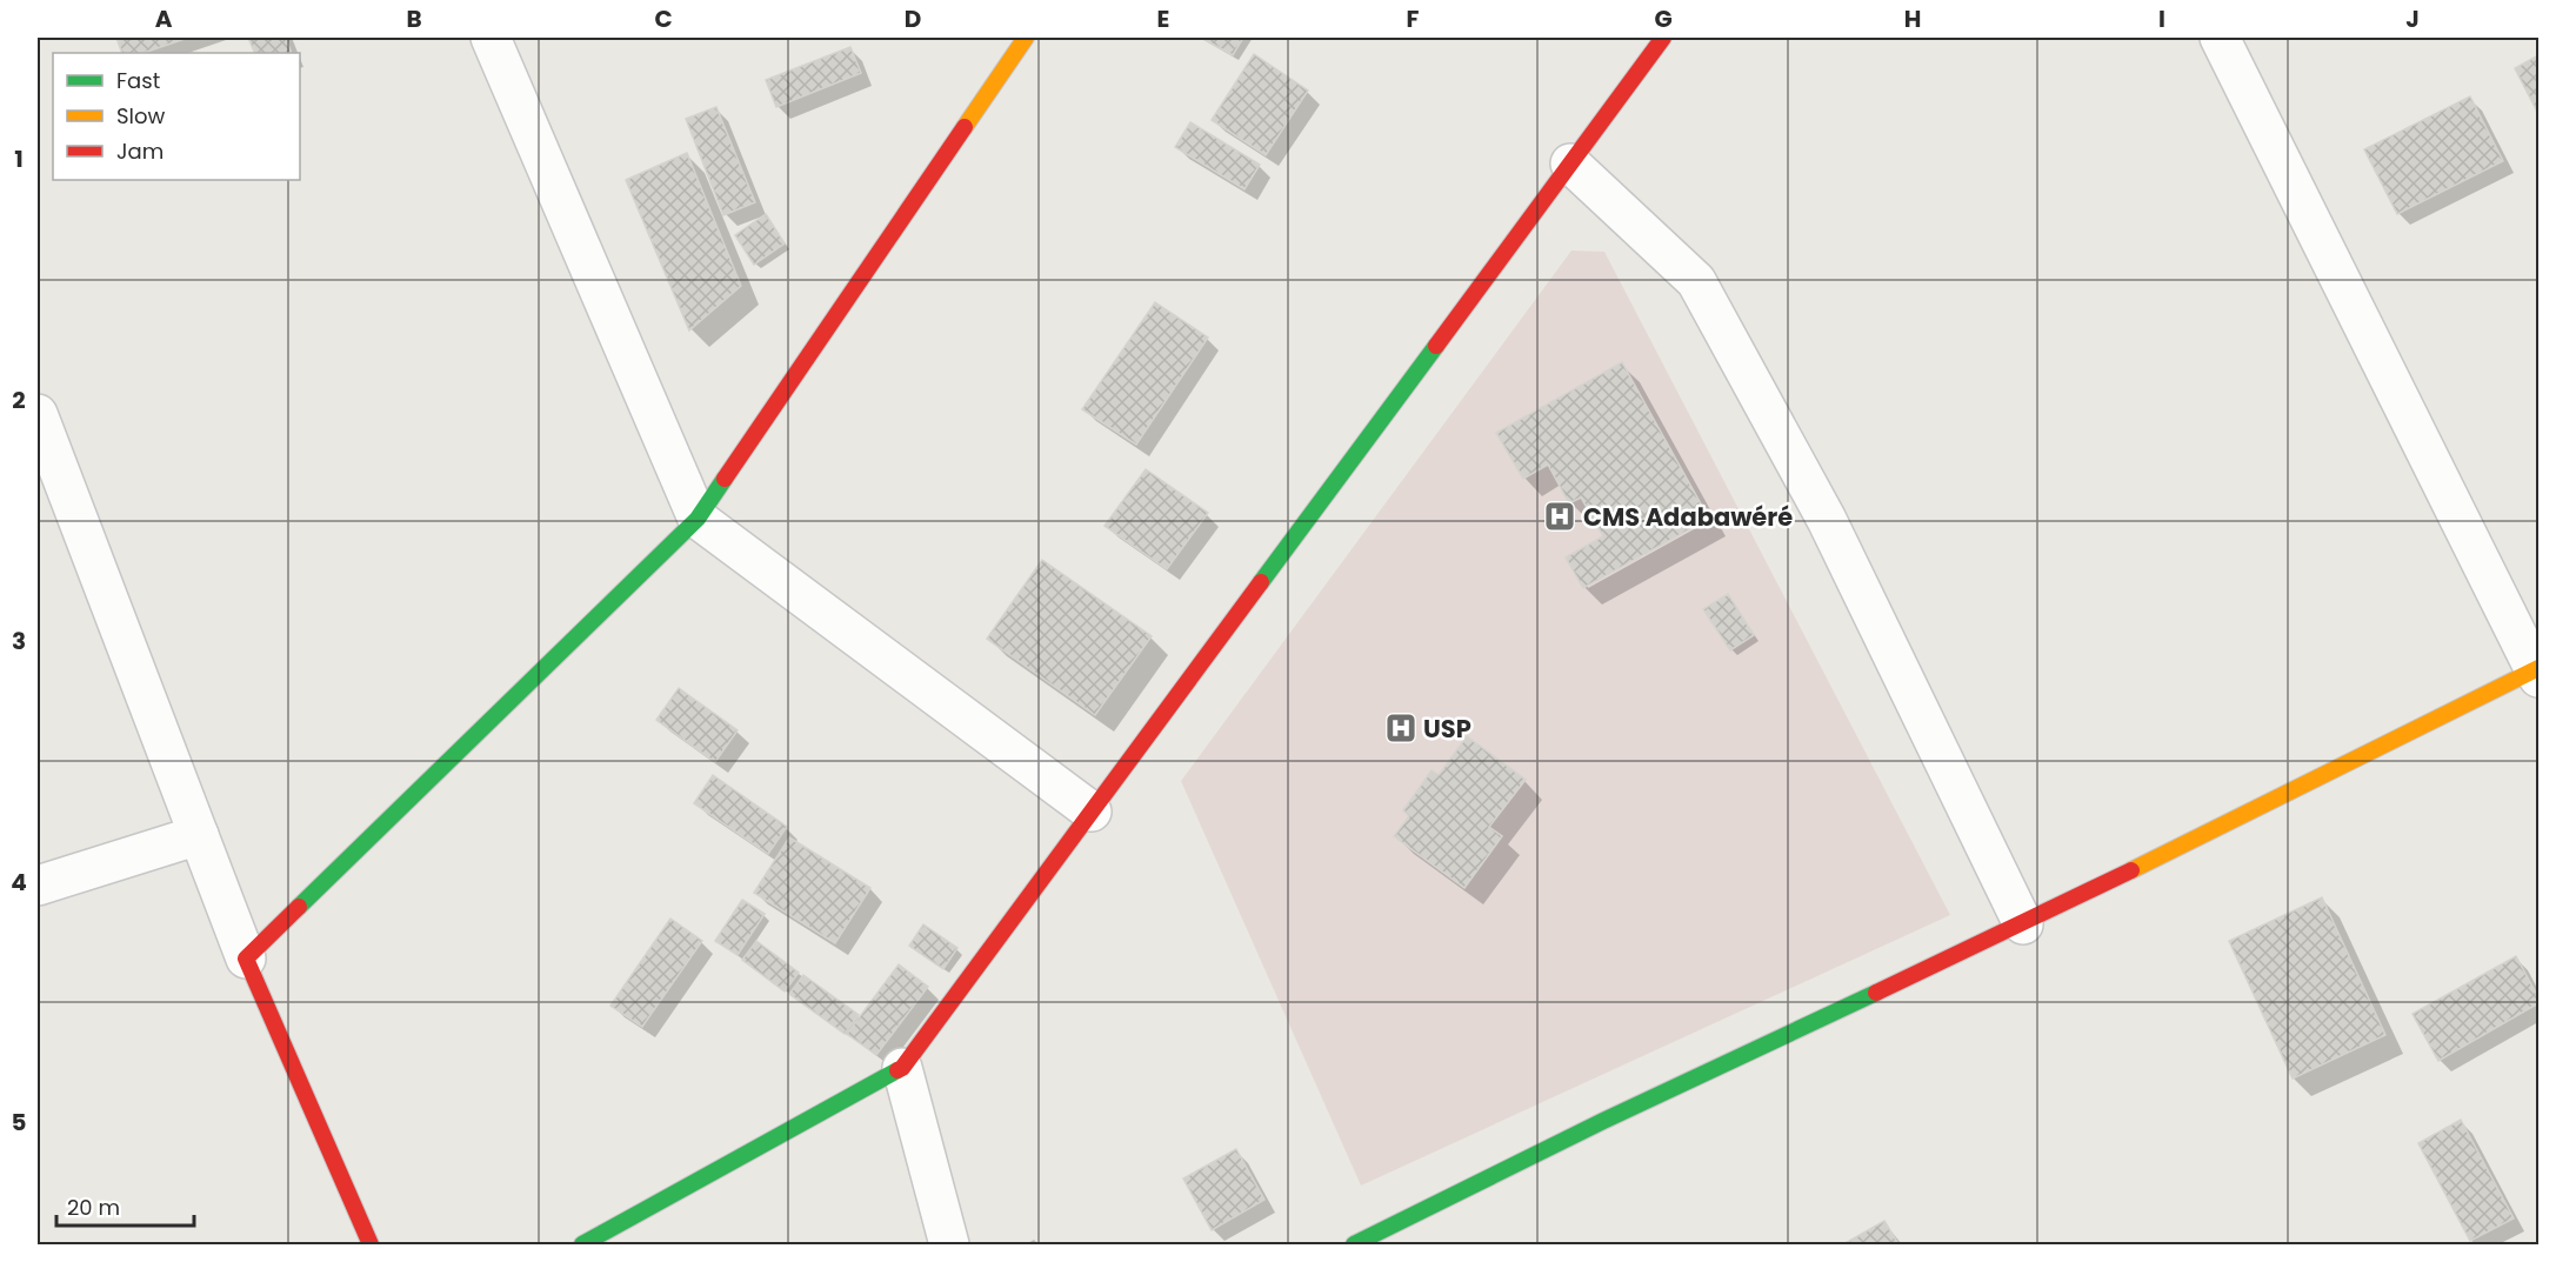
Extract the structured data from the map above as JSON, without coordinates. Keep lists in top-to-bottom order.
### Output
{
  "places": {
    "hospital": ["CMS Adabawéré", "USP"]
  },
  "legend": ["Fast", "Slow", "Jam"],
  "scale_bar": "20 m",
  "grid": {
    "columns": [
      "A",
      "B",
      "C",
      "D",
      "E",
      "F",
      "G",
      "H",
      "I",
      "J"
    ],
    "rows": [
      "1",
      "2",
      "3",
      "4",
      "5"
    ]
  }
}
